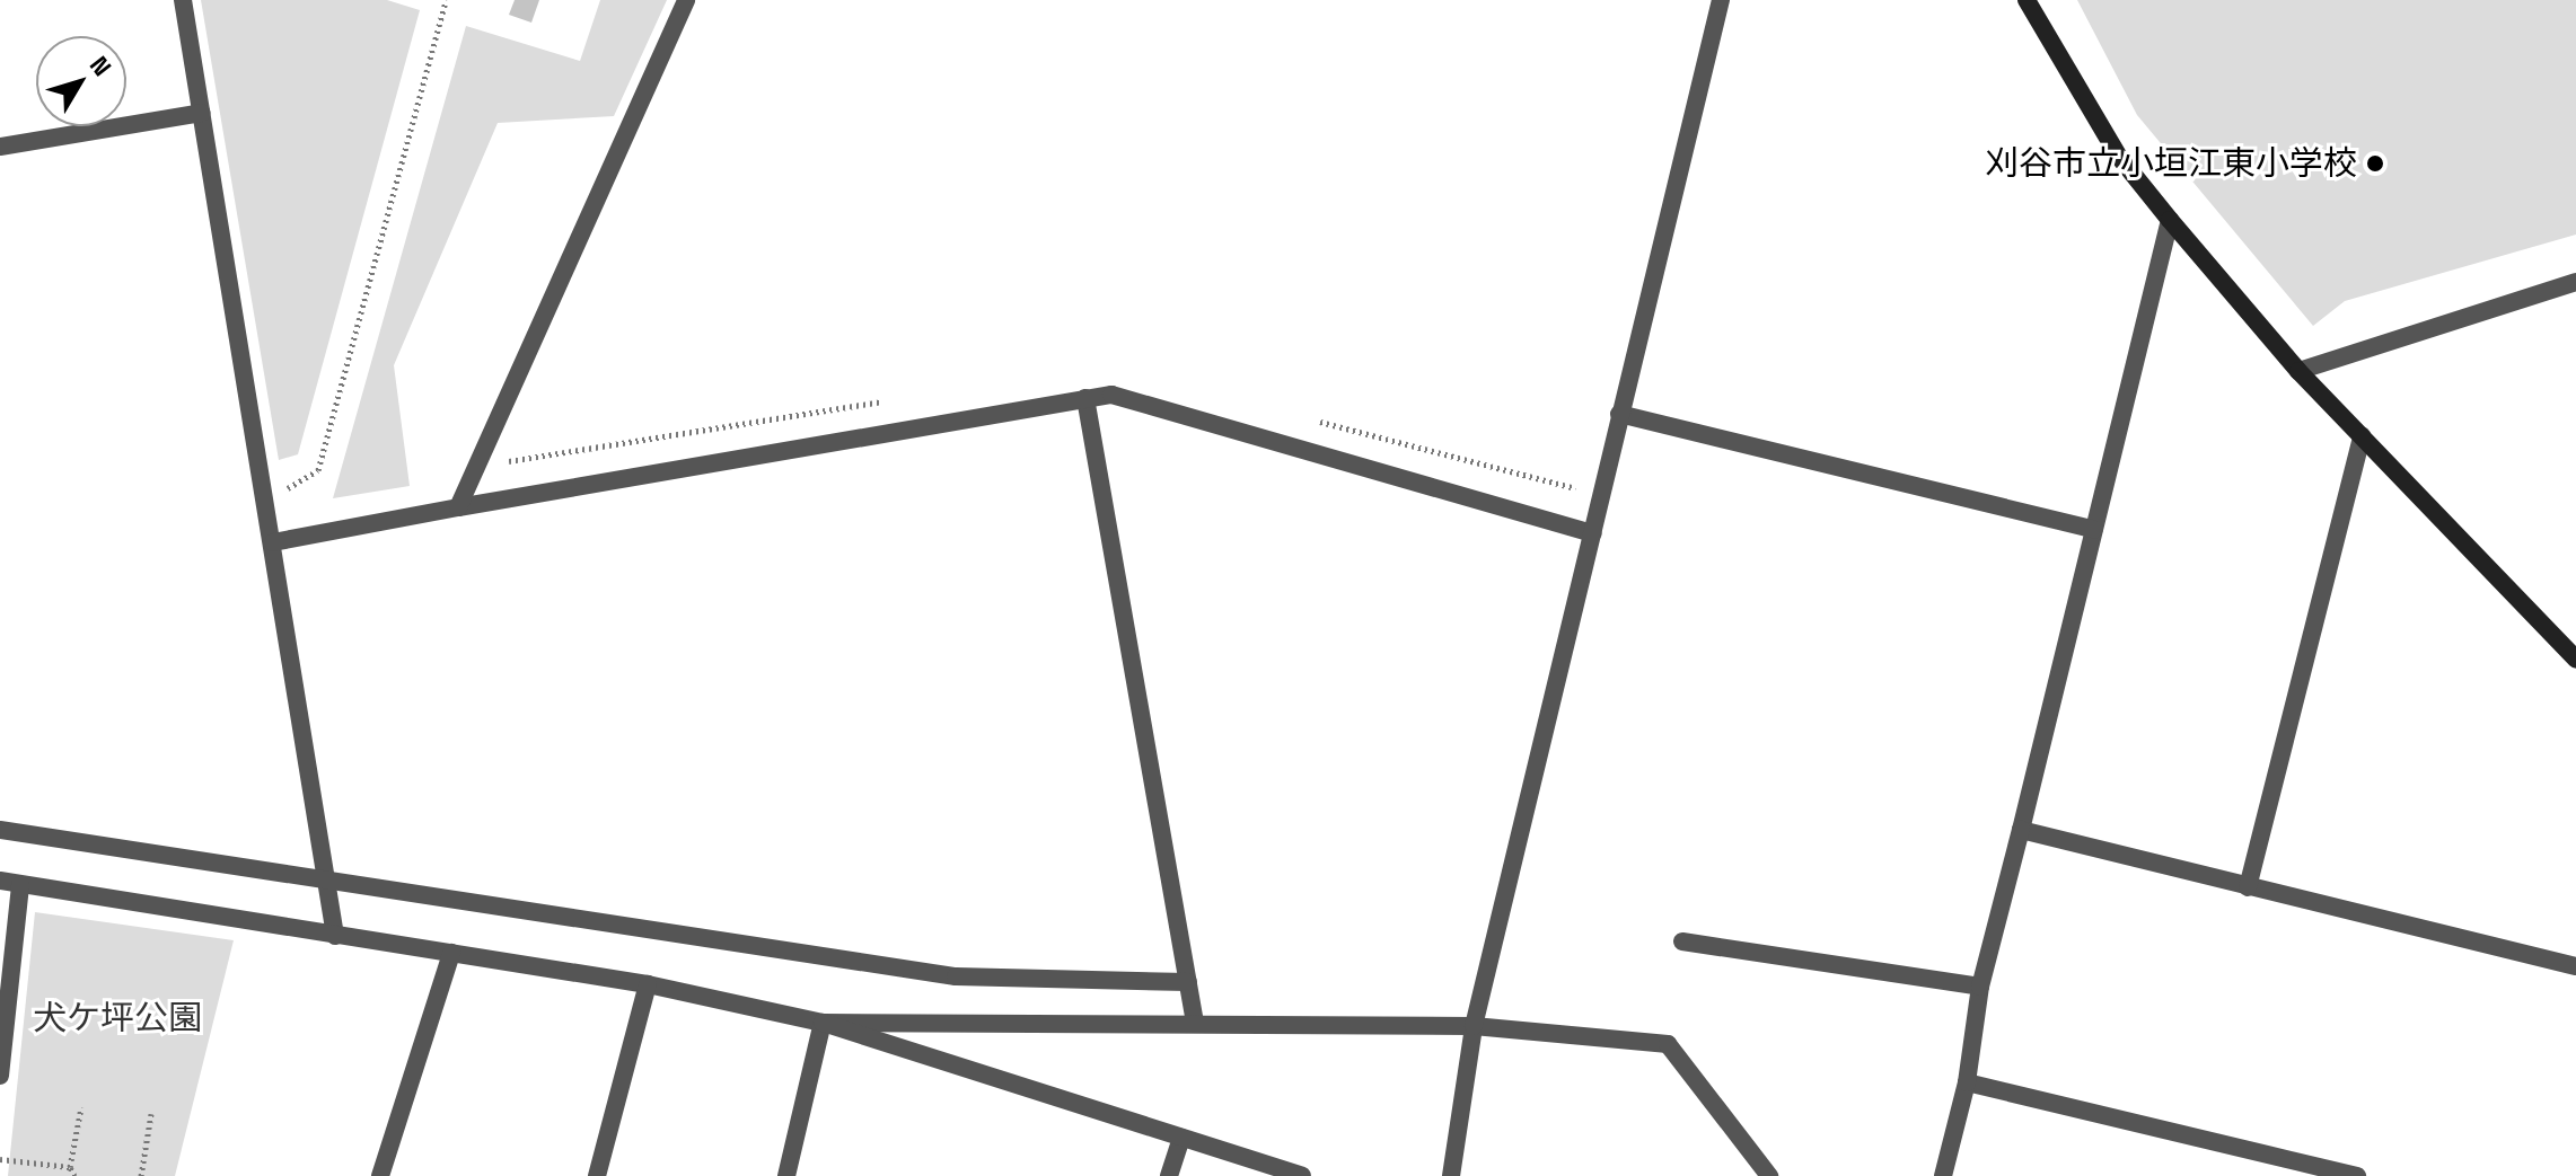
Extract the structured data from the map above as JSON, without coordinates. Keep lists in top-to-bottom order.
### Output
{
  "parks": ["犬ケ坪公園"],
  "places": ["刈谷市立小垣江東小学校"],
  "north": "top right"
}
